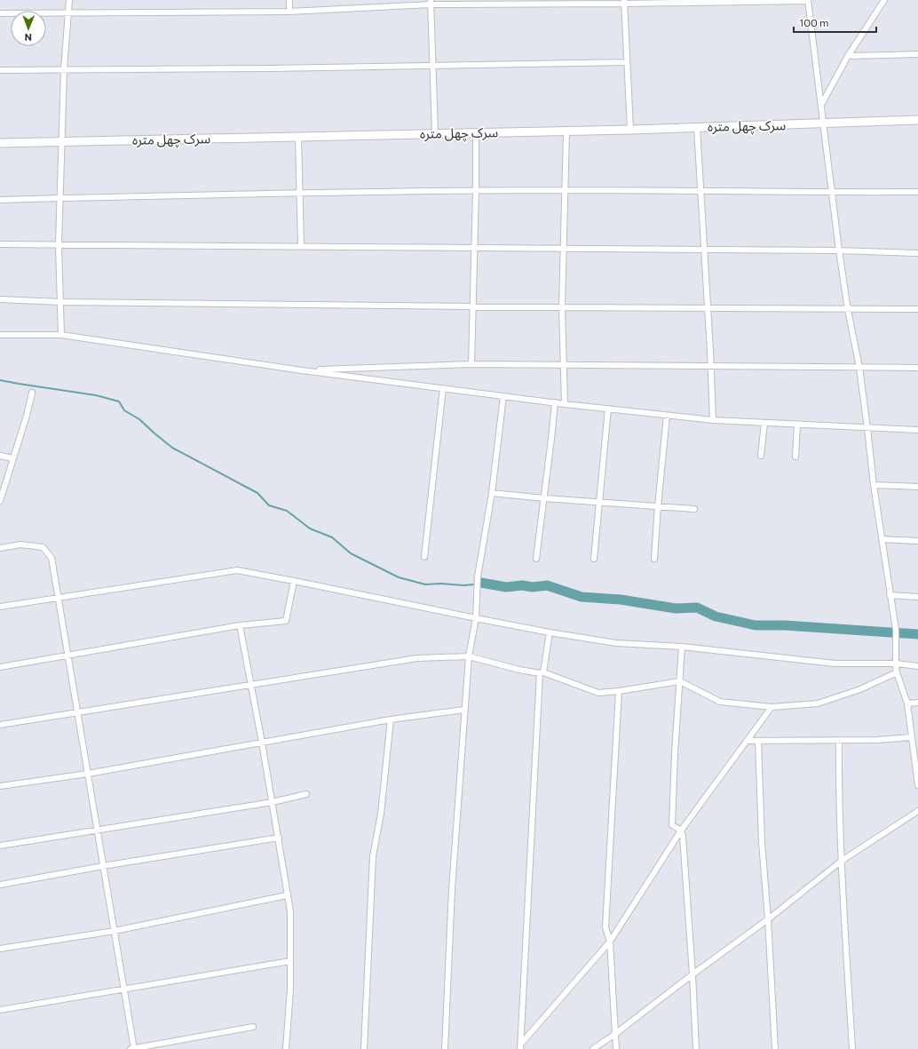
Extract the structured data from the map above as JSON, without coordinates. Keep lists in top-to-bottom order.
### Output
{
  "streets": {
    "street": ["سرک چهل متره"]
  },
  "scale_bar": "100 m",
  "north": "bottom"
}
